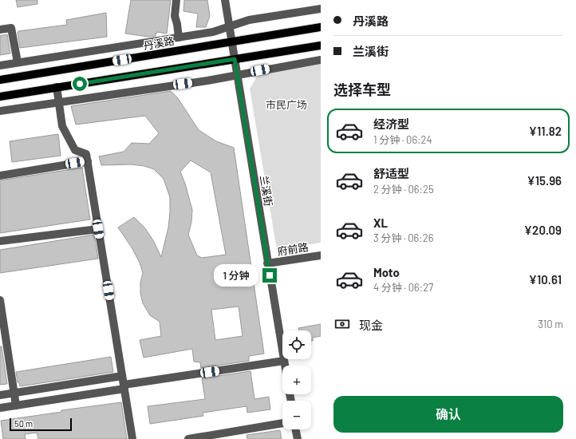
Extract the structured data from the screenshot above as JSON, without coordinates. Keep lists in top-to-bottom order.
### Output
{
  "streets": {
    "main road": ["丹溪路"],
    "street": ["兰溪街", "府前路"]
  },
  "crossings": [
    ["丹溪路", "兰溪街"],
    ["兰溪街", "府前路"]
  ],
  "parks": ["市民广场"],
  "scale_bar": "50 m",
  "page": {
    "banner": ["丹溪路", "兰溪街"],
    "heading": "选择车型",
    "list": [
      {
        "name": "经济型",
        "note": "1 分钟 · 06:24",
        "value": "¥11.82"
      },
      {
        "name": "舒适型",
        "note": "2 分钟 · 06:25",
        "value": "¥15.96"
      },
      {
        "name": "XL",
        "note": "3 分钟 · 06:26",
        "value": "¥20.09"
      },
      {
        "name": "Moto",
        "note": "4 分钟 · 06:27",
        "value": "¥10.61"
      }
    ],
    "bubble": "1 分钟",
    "pay": ["现金", "310 m"],
    "map_buttons": ["+", "−"],
    "buttons": "确认",
    "scale": "50 m"
  }
}
